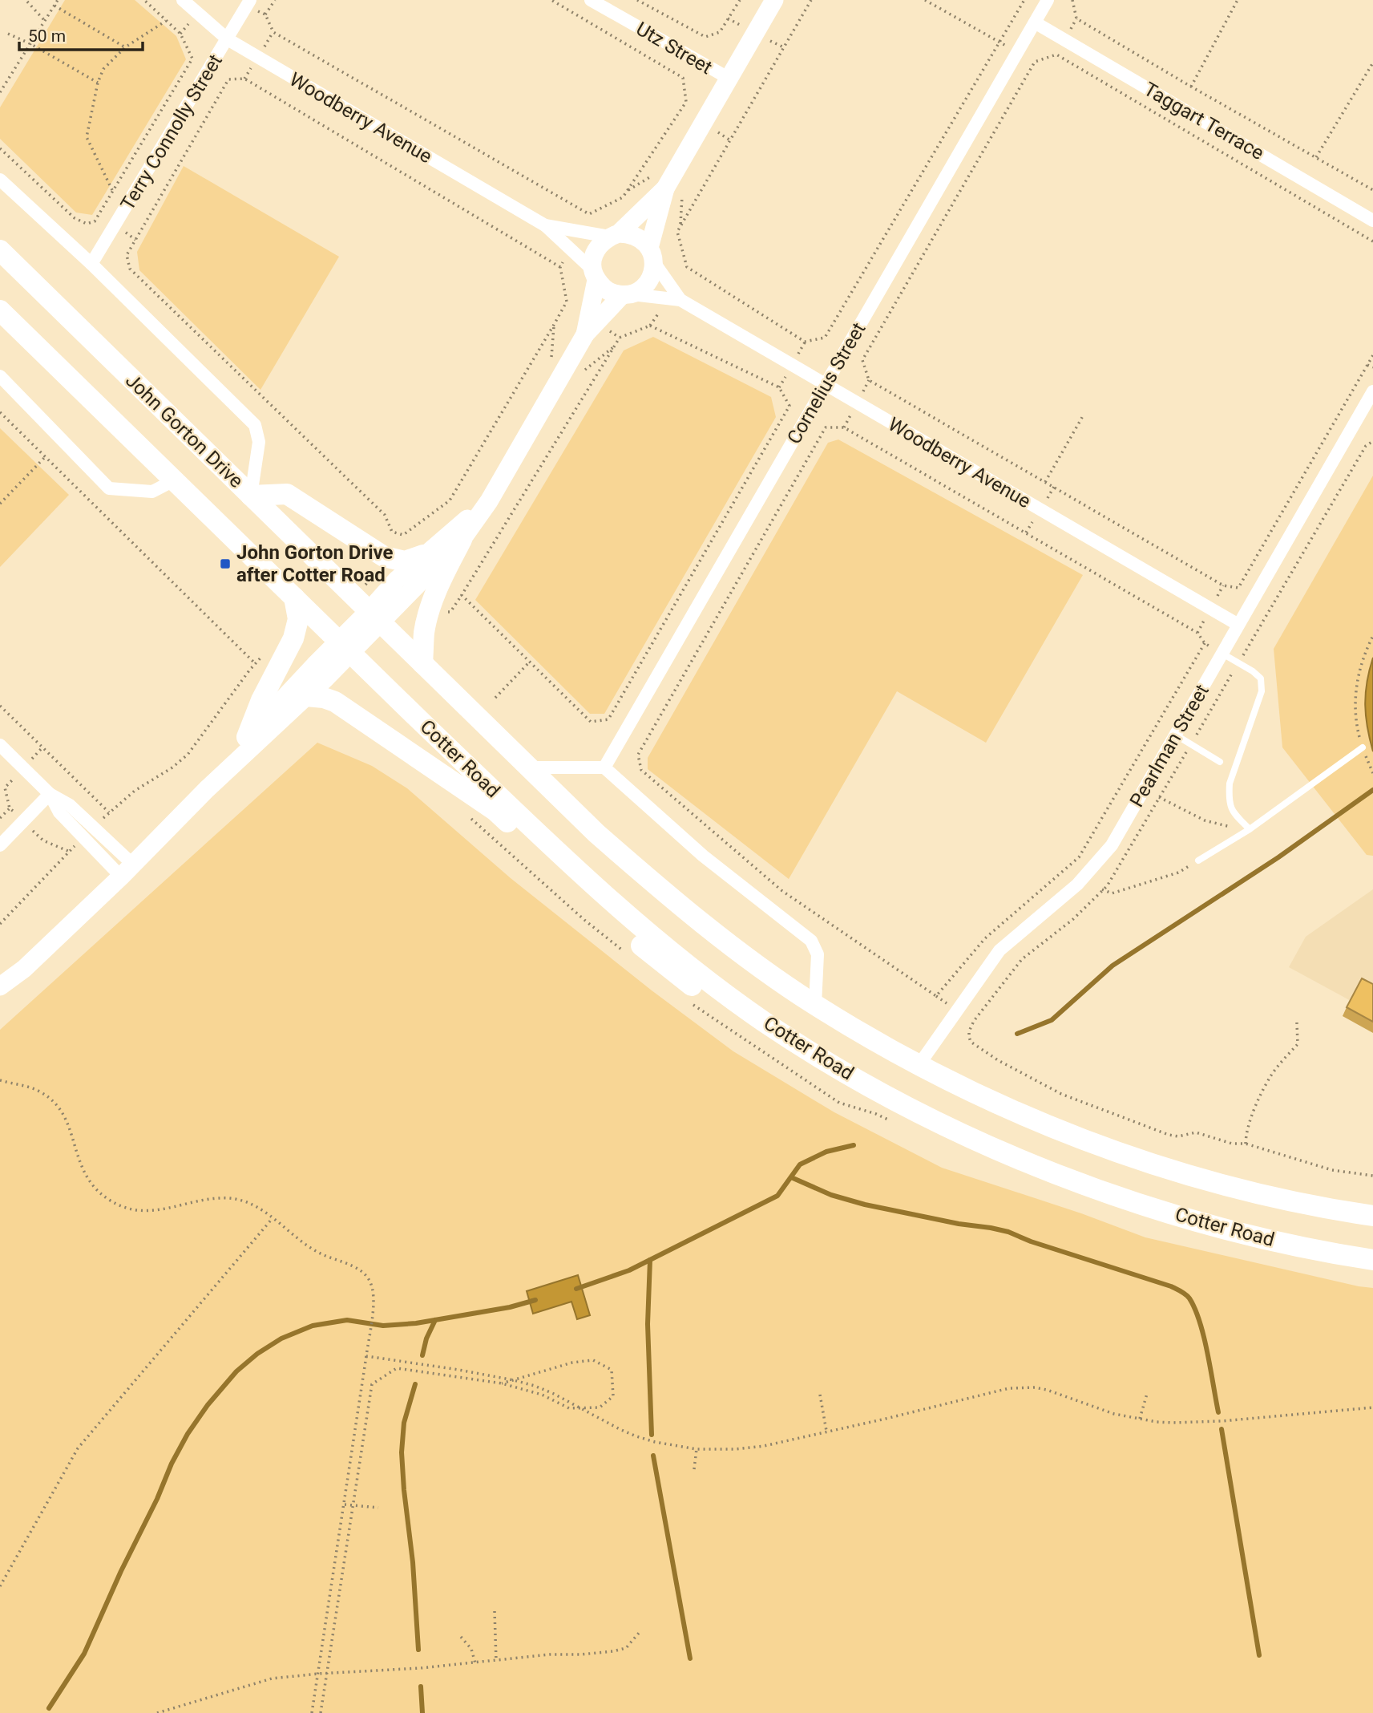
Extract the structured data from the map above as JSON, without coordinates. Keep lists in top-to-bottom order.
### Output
{
  "streets": {
    "main road": ["John Gorton Drive", "Cotter Road"],
    "street": [
      "Utz Street",
      "Woodberry Avenue",
      "Taggart Terrace",
      "Terry Connolly Street",
      "Cornelius Street",
      "Pearlman Street"
    ]
  },
  "crossings": [
    ["Woodberry Avenue", "Terry Connolly Street"],
    ["Woodberry Avenue", "Cornelius Street"],
    ["Woodberry Avenue", "Pearlman Street"],
    ["Taggart Terrace", "Cornelius Street"],
    ["John Gorton Drive", "Cotter Road"],
    ["Pearlman Street", "Cotter Road"]
  ],
  "places": {
    "transit": ["John Gorton Drive after Cotter Road"]
  },
  "scale_bar": "50 m"
}
